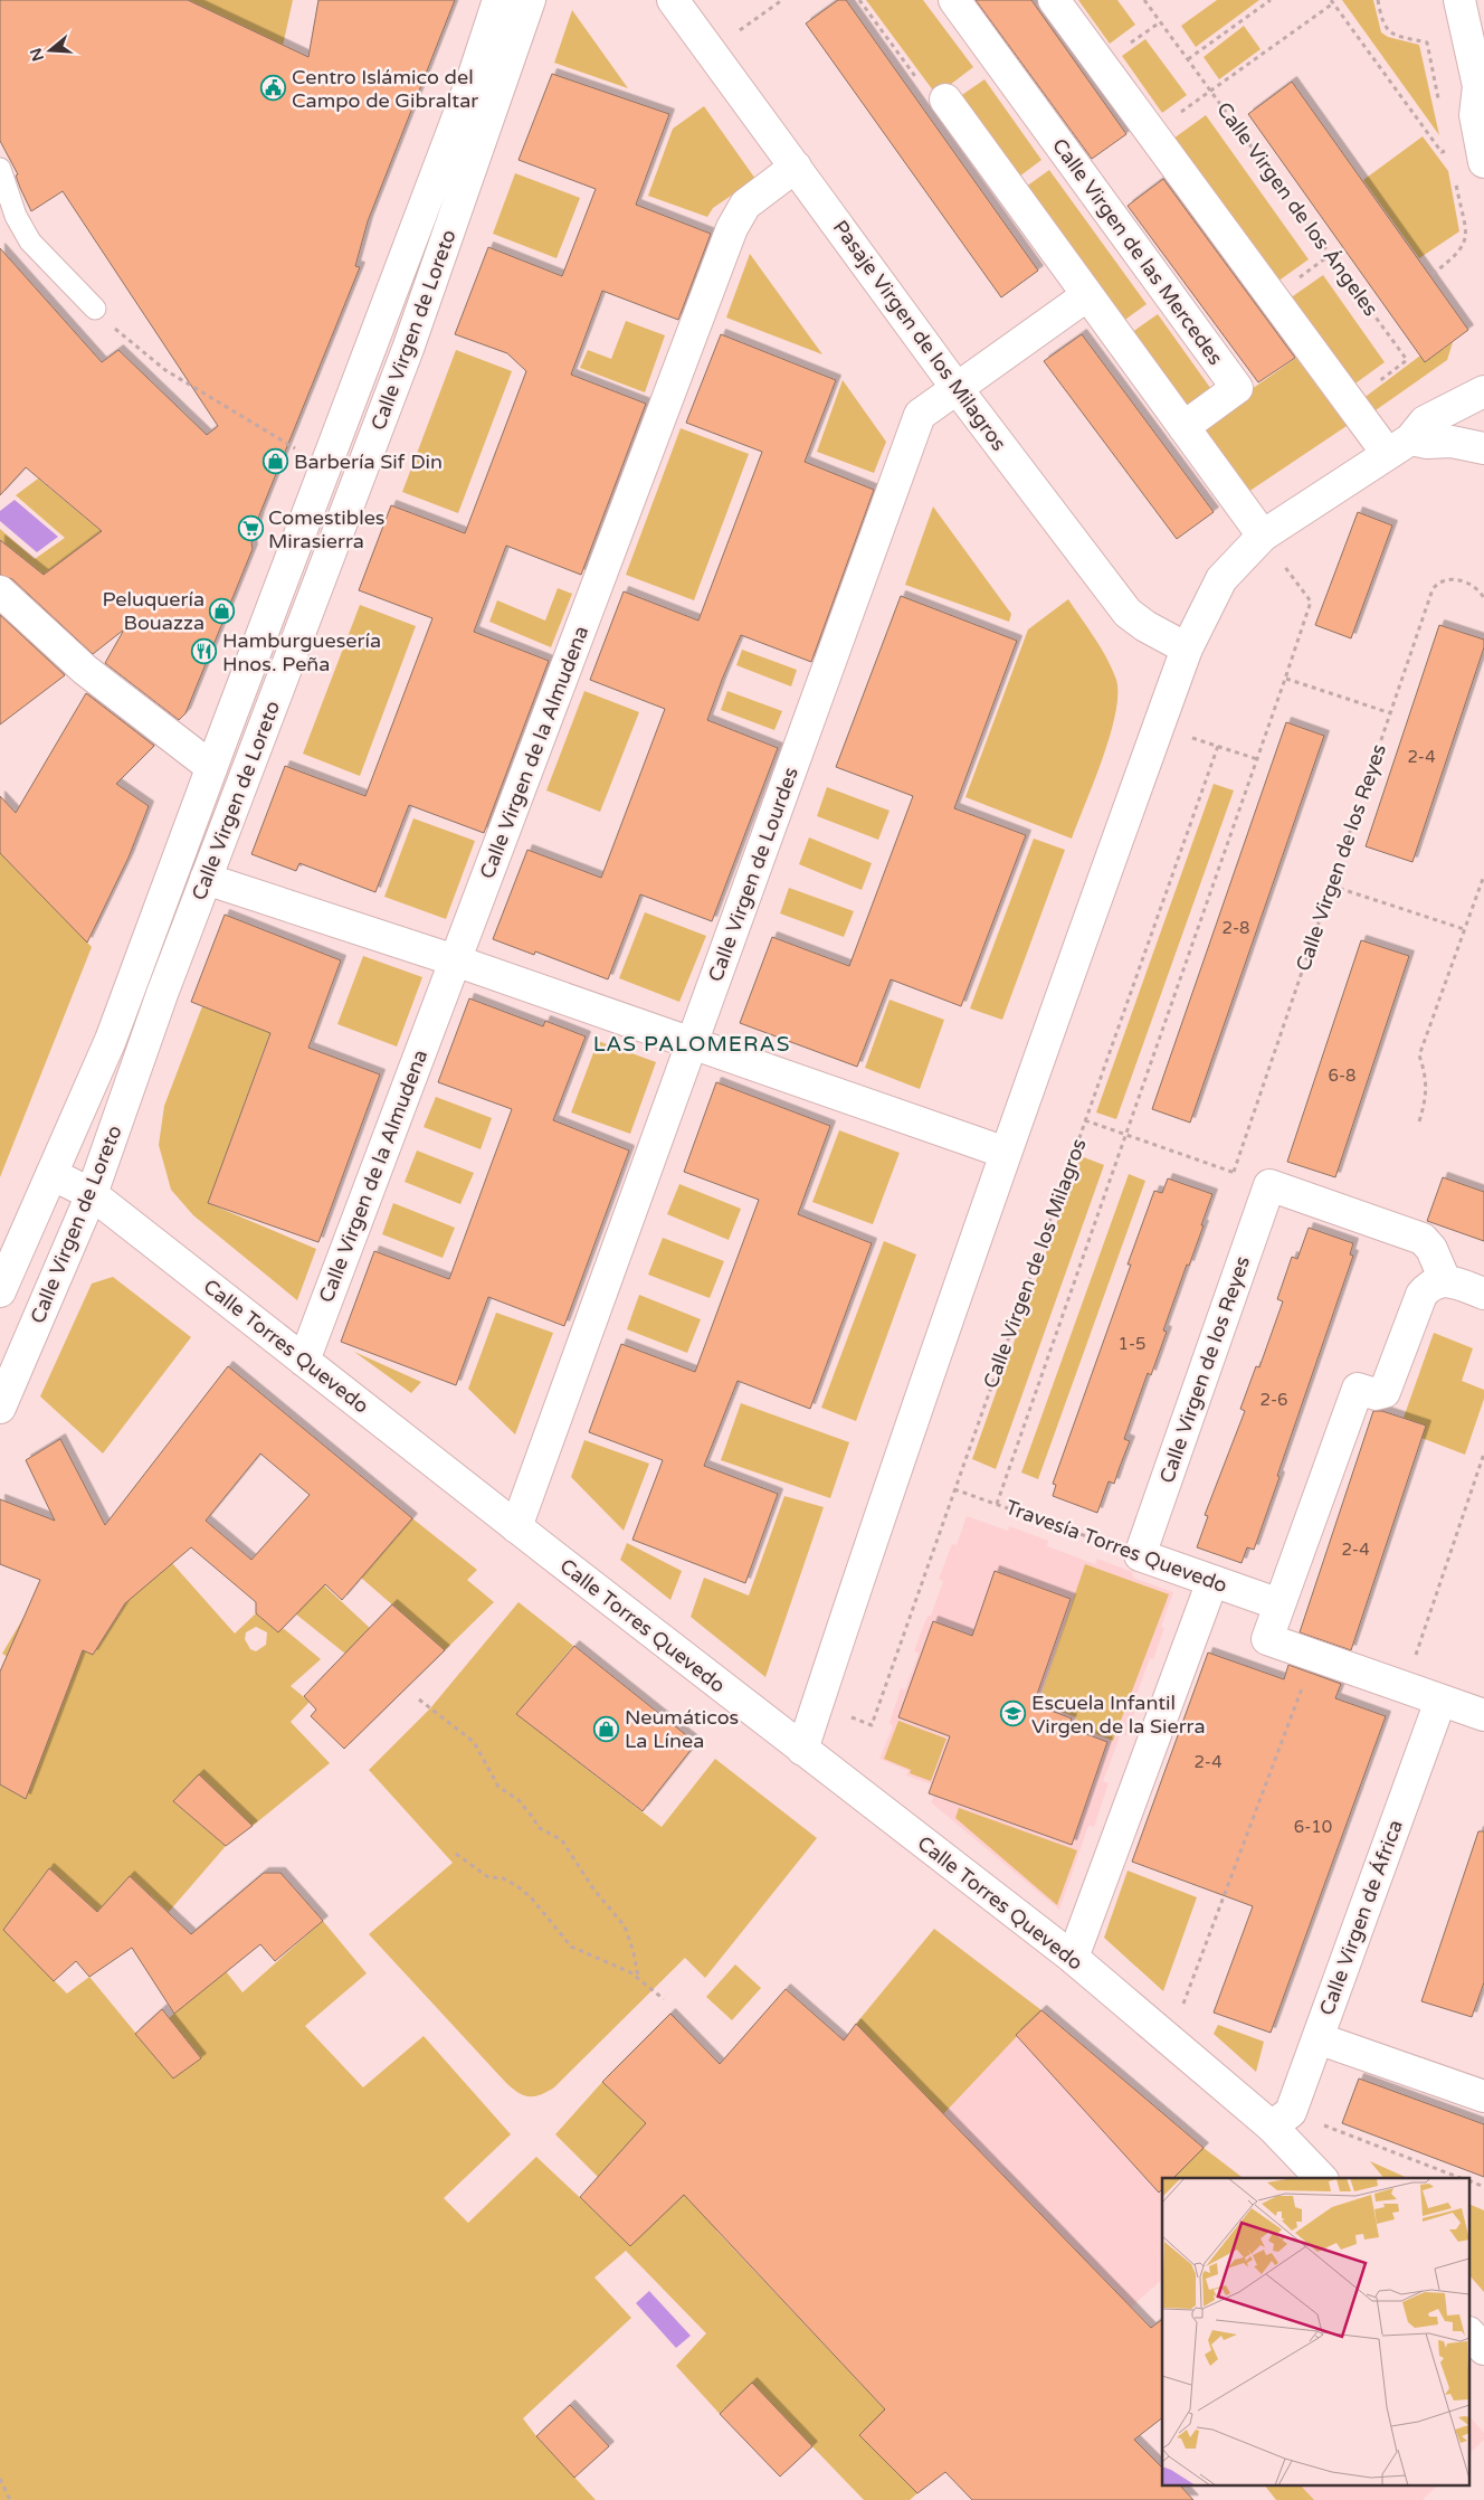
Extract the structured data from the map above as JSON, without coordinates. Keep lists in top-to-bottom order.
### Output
{
  "streets": {
    "street": [
      "Calle Virgen de las Mercedes",
      "Calle Virgen de Loreto",
      "Pasaje Virgen de los Milagros",
      "Calle Virgen de la Almudena",
      "Calle Virgen de los Reyes",
      "Calle Virgen de Lourdes",
      "Calle Torres Quevedo",
      "Travesía Torres Quevedo",
      "Calle Virgen de África"
    ],
    "path": ["Calle Virgen de los Ángeles", "Calle Virgen de los Milagros"]
  },
  "crossings": [
    ["Calle Virgen de Loreto", "Calle Torres Quevedo"],
    ["Pasaje Virgen de los Milagros", "Calle Virgen de la Almudena"],
    ["Pasaje Virgen de los Milagros", "Calle Virgen de Lourdes"],
    ["Calle Virgen de la Almudena", "Calle Torres Quevedo"],
    ["Calle Virgen de los Reyes", "Travesía Torres Quevedo"],
    ["Calle Virgen de Lourdes", "Calle Torres Quevedo"],
    ["Calle Virgen de los Milagros", "Travesía Torres Quevedo"],
    ["Calle Torres Quevedo", "Calle Virgen de África"]
  ],
  "districts": ["LAS PALOMERAS"],
  "places": {
    "public building": ["Centro Islámico del Campo de Gibraltar"],
    "shop": ["Barbería Sif Din", "Peluquería Bouazza", "Neumáticos La Línea"],
    "supermarket": ["Comestibles Mirasierra"],
    "restaurant": ["Hamburguesería Hnos. Peña"],
    "school or university": ["Escuela Infantil Virgen de la Sierra"]
  },
  "house_numbers": [
    "2-4",
    "2-8",
    "6-8",
    "1-5",
    "2-6",
    "2-4",
    "2-4",
    "6-10"
  ],
  "north": "left"
}
